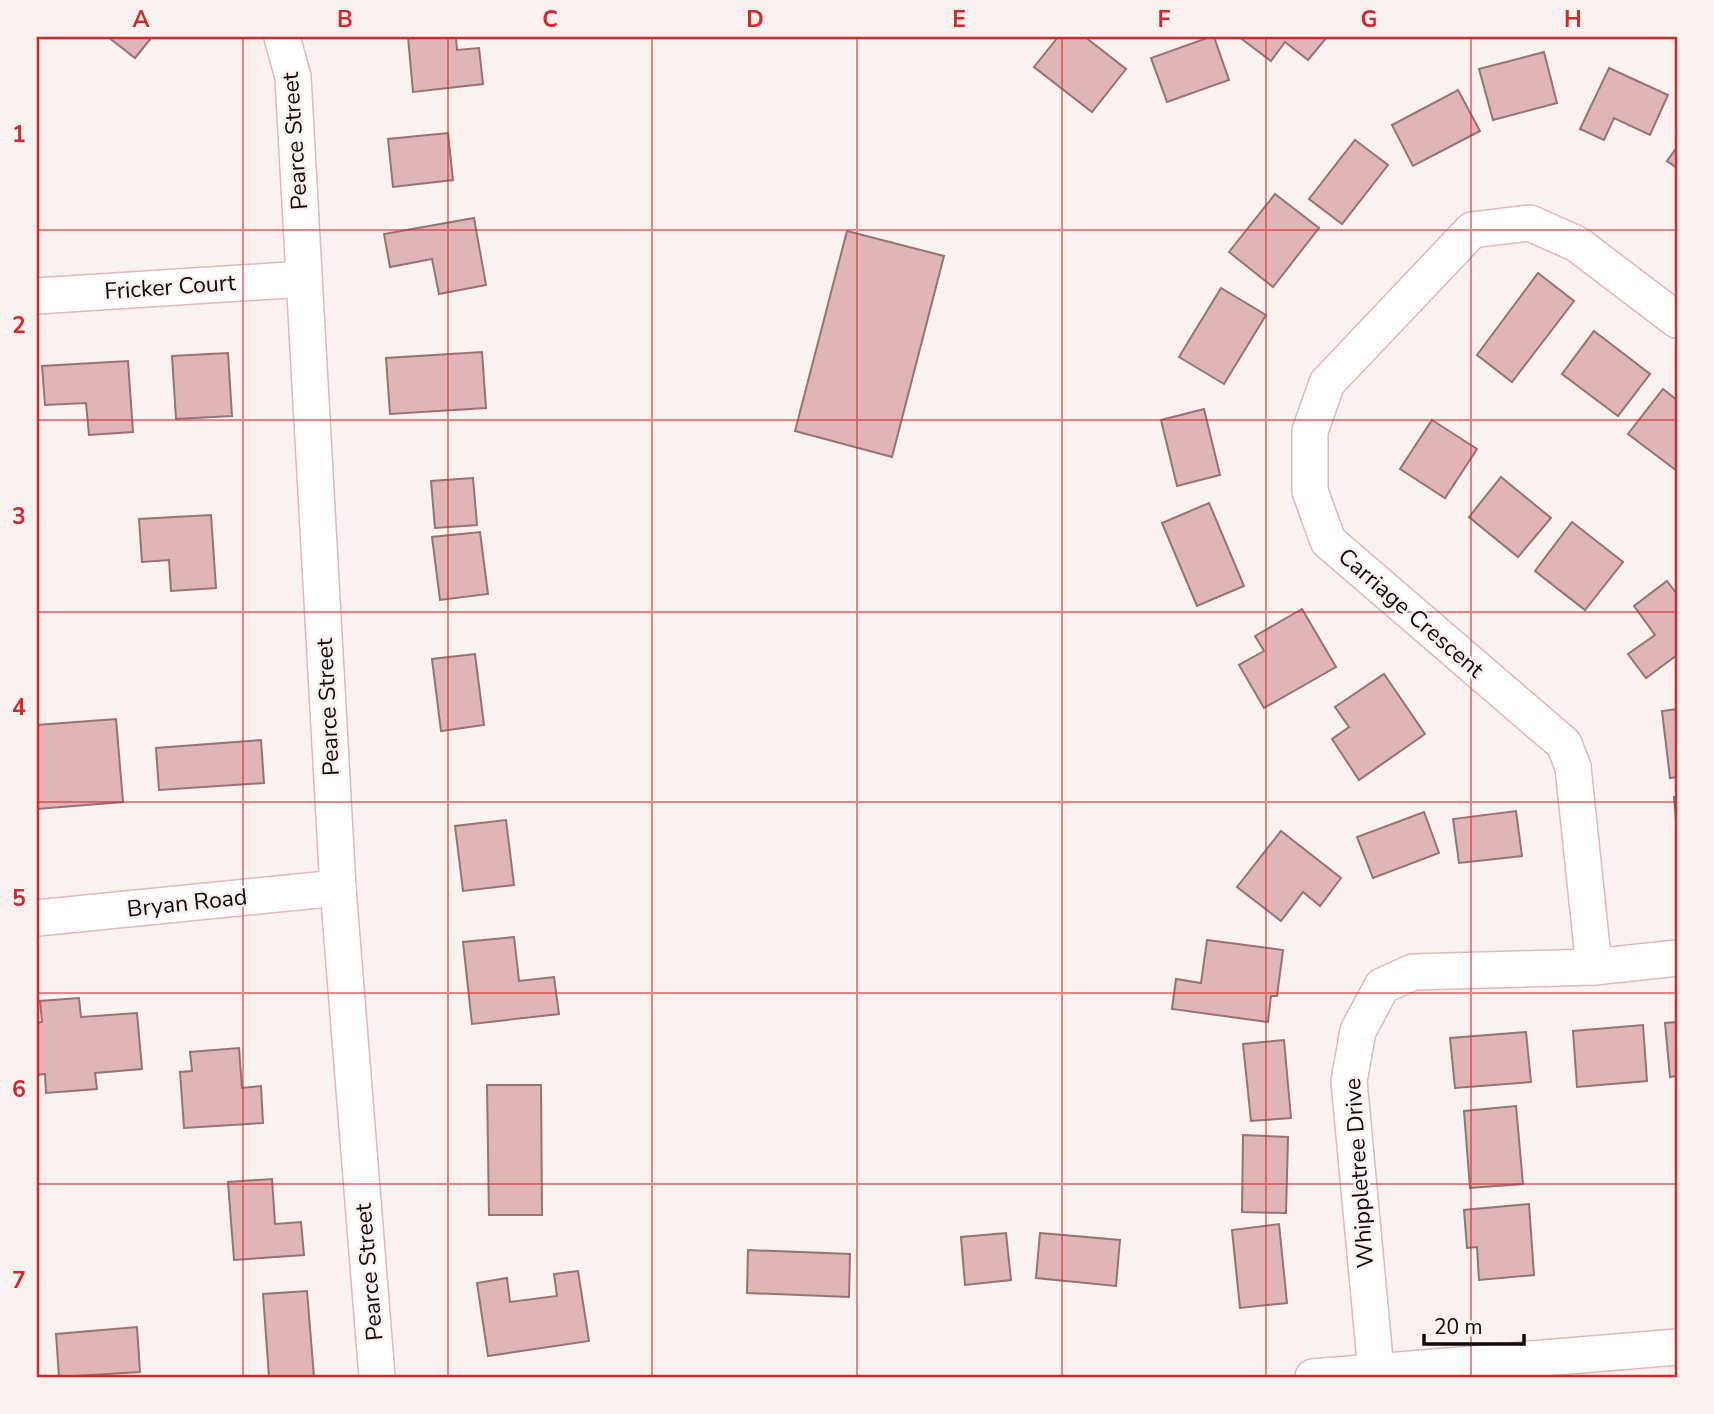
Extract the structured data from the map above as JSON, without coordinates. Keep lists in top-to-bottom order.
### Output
{
  "streets": {
    "street": [
      "Pearce Street",
      "Fricker Court",
      "Carriage Crescent",
      "Bryan Road",
      "Whippletree Drive"
    ]
  },
  "crossings": [
    ["Pearce Street", "Fricker Court"],
    ["Pearce Street", "Bryan Road"],
    ["Carriage Crescent", "Whippletree Drive"]
  ],
  "scale_bar": "20 m",
  "grid": {
    "columns": [
      "A",
      "B",
      "C",
      "D",
      "E",
      "F",
      "G",
      "H"
    ],
    "rows": [
      "1",
      "2",
      "3",
      "4",
      "5",
      "6",
      "7"
    ]
  }
}
